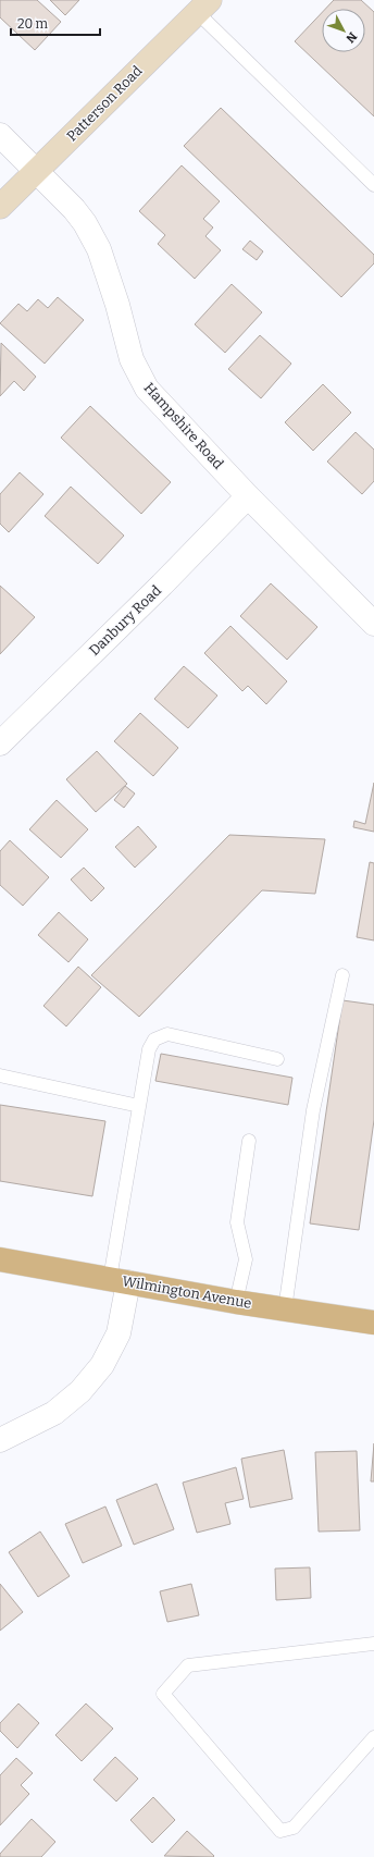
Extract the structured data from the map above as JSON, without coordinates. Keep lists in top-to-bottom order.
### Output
{
  "streets": {
    "main road": ["Patterson Road", "Wilmington Avenue"],
    "street": ["Hampshire Road", "Danbury Road"]
  },
  "crossings": [
    ["Patterson Road", "Hampshire Road"],
    ["Hampshire Road", "Danbury Road"]
  ],
  "scale_bar": "20 m",
  "north": "bottom right"
}
